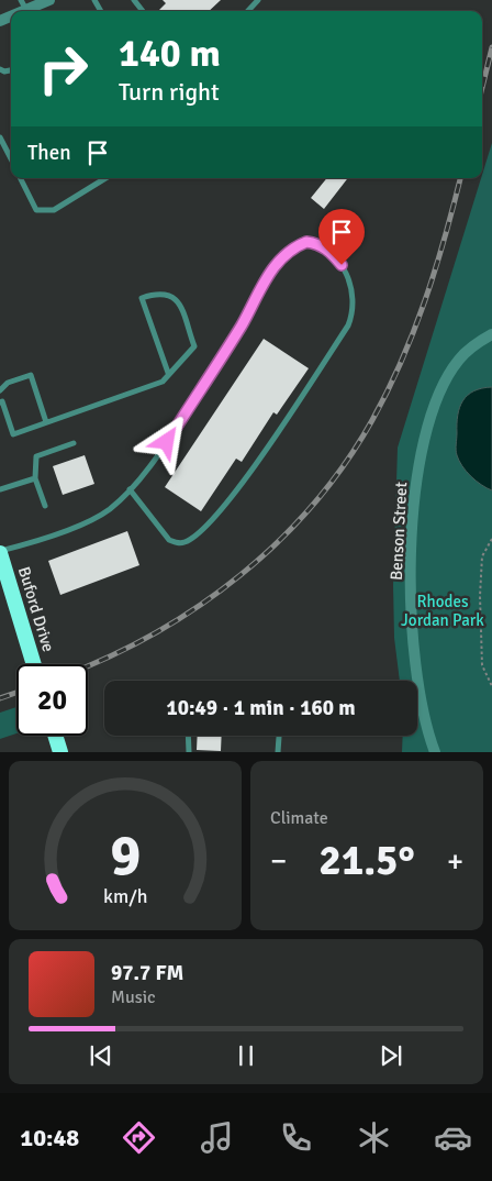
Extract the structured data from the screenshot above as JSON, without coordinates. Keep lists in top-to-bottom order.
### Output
{
  "streets": {
    "highway": ["Buford Drive"],
    "street": ["Benson Street"]
  },
  "parks": ["Rhodes Jordan Park"],
  "page": {
    "turn": ["140 m", "Turn right"],
    "then": "Then",
    "limit": "20",
    "trip": "10:49 · 1 min · 160 m",
    "tile": "Climate",
    "heat": ["−", "21.5°", "+"],
    "song": ["97.7 FM", "Music"],
    "tabs": "10:48",
    "gauge": ["9", "km/h"]
  }
}
